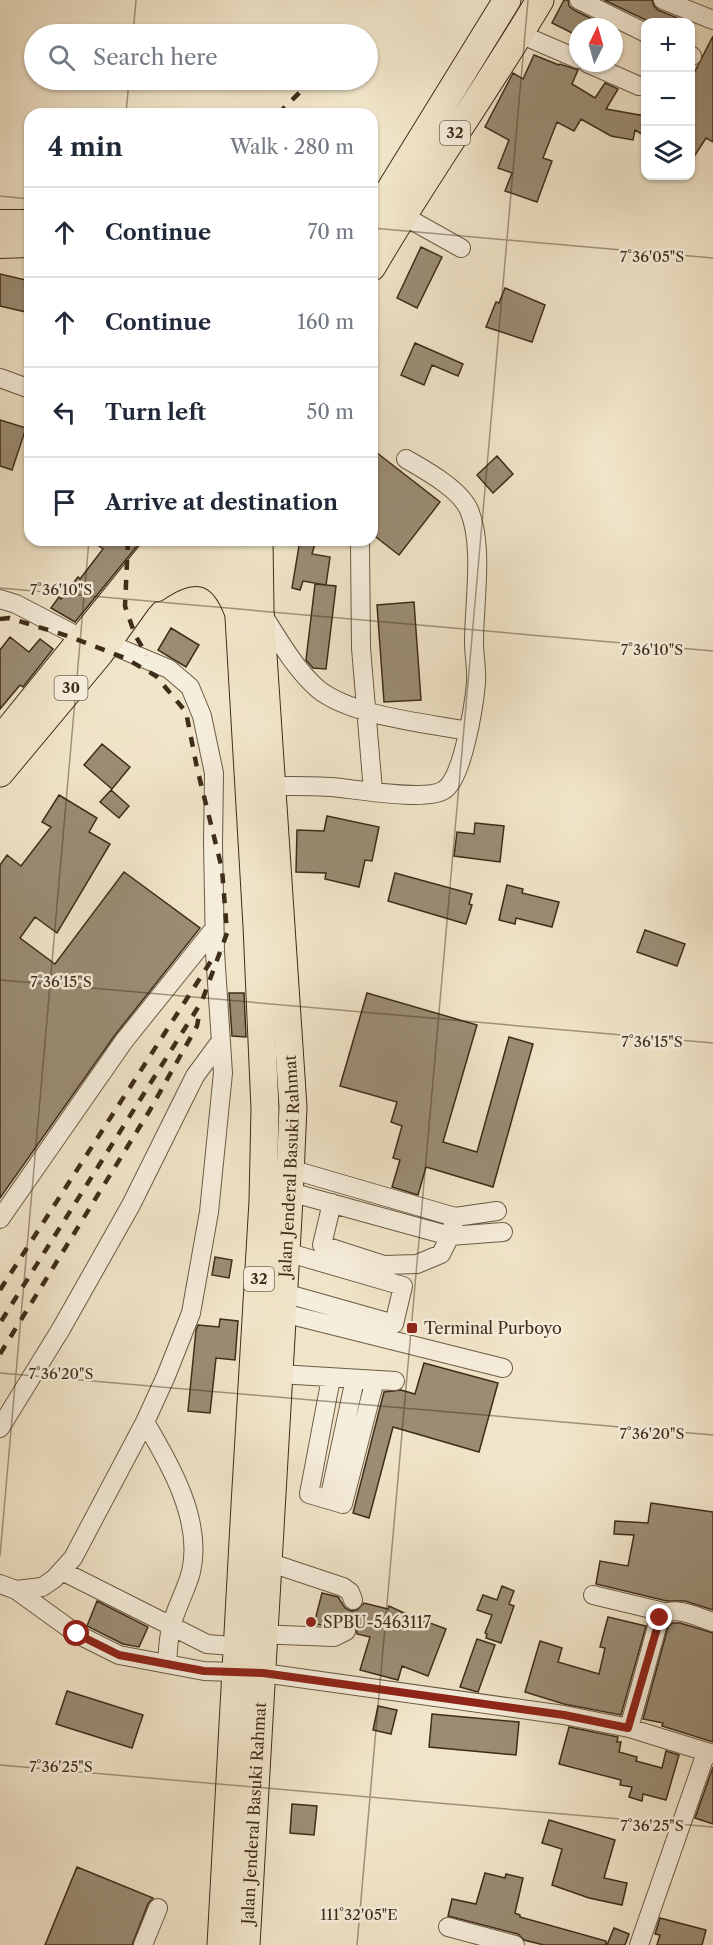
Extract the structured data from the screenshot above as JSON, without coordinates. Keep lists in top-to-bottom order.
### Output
{
  "streets": {
    "highway": ["32", "30", "Jalan Jenderal Basuki Rahmat"]
  },
  "crossings": [
    ["32", "30"],
    ["32", "Jalan Jenderal Basuki Rahmat"],
    ["30", "Jalan Jenderal Basuki Rahmat"]
  ],
  "places": {
    "transit": ["Terminal Purboyo"],
    "other": ["SPBU-5463117"]
  },
  "north": "top",
  "page": {
    "map_buttons": ["+", "−"],
    "search": "Search here",
    "heading": ["4 min", "Walk · 280 m"],
    "list": [
      ["Continue", "70 m"],
      ["Continue", "160 m"],
      ["Turn left", "50 m"],
      "Arrive at destination"
    ]
  },
  "coordinates": [
    "7°36'05\"S",
    "7°36'10\"S",
    "7°36'15\"S",
    "7°36'20\"S",
    "7°36'25\"S",
    "111°32'05\"E"
  ]
}
